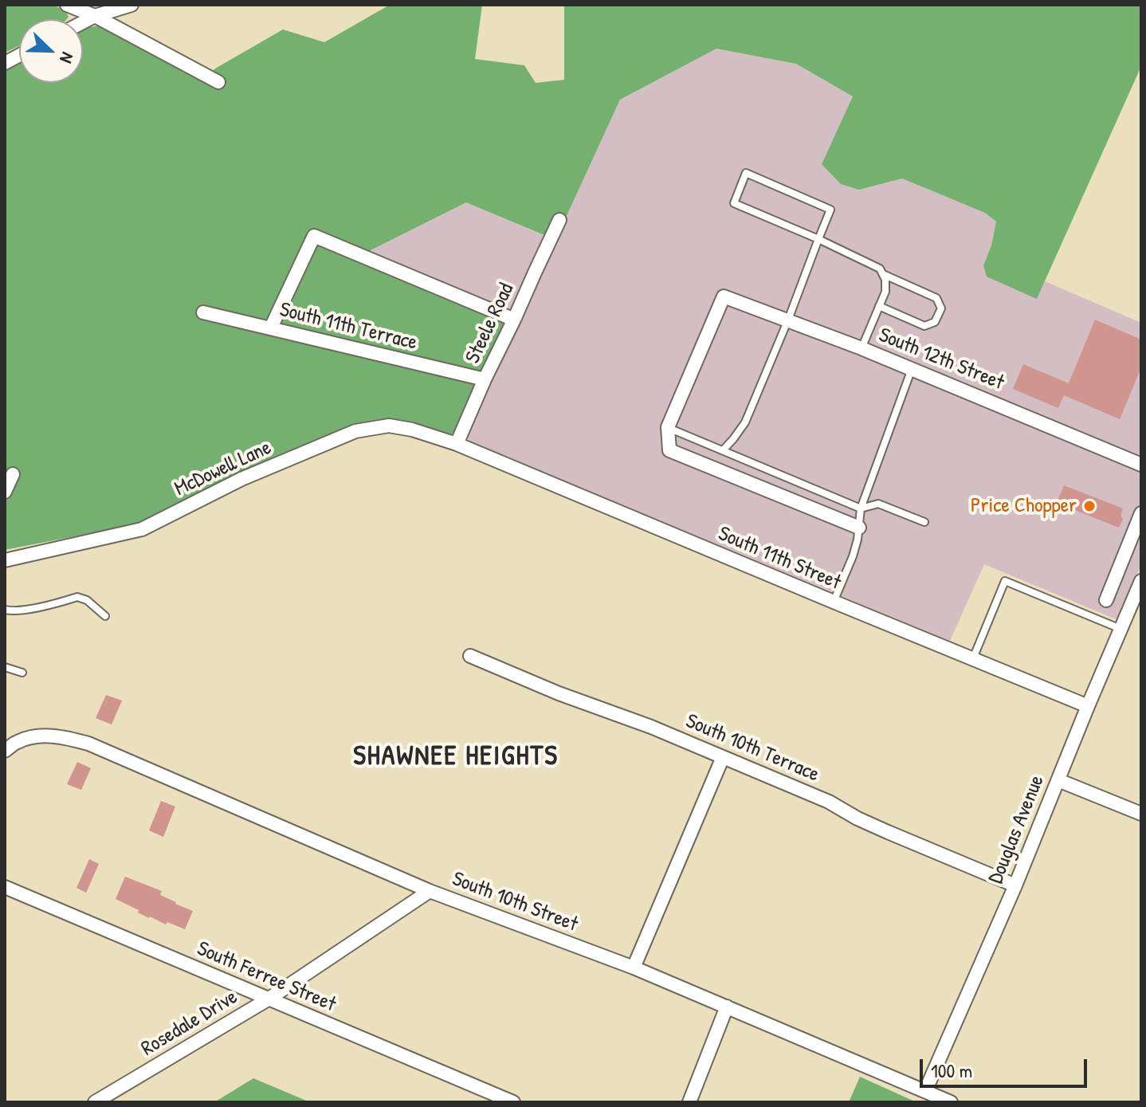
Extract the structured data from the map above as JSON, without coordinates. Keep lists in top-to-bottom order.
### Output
{
  "streets": {
    "street": [
      "Steele Road",
      "South 11th Terrace",
      "South 12th Street",
      "McDowell Lane",
      "South 11th Street",
      "South 10th Terrace",
      "Douglas Avenue",
      "South 10th Street",
      "South Ferree Street",
      "Rosedale Drive"
    ]
  },
  "crossings": [
    ["Steele Road", "South 11th Terrace"],
    ["Steele Road", "McDowell Lane"],
    ["Steele Road", "South 11th Street"],
    ["McDowell Lane", "South 11th Street"],
    ["South 11th Street", "Douglas Avenue"],
    ["South 10th Terrace", "Douglas Avenue"],
    ["Douglas Avenue", "South 10th Street"],
    ["South 10th Street", "Rosedale Drive"],
    ["South Ferree Street", "Rosedale Drive"]
  ],
  "districts": ["SHAWNEE HEIGHTS"],
  "places": ["Price Chopper"],
  "scale_bar": "100 m",
  "north": "bottom right"
}
